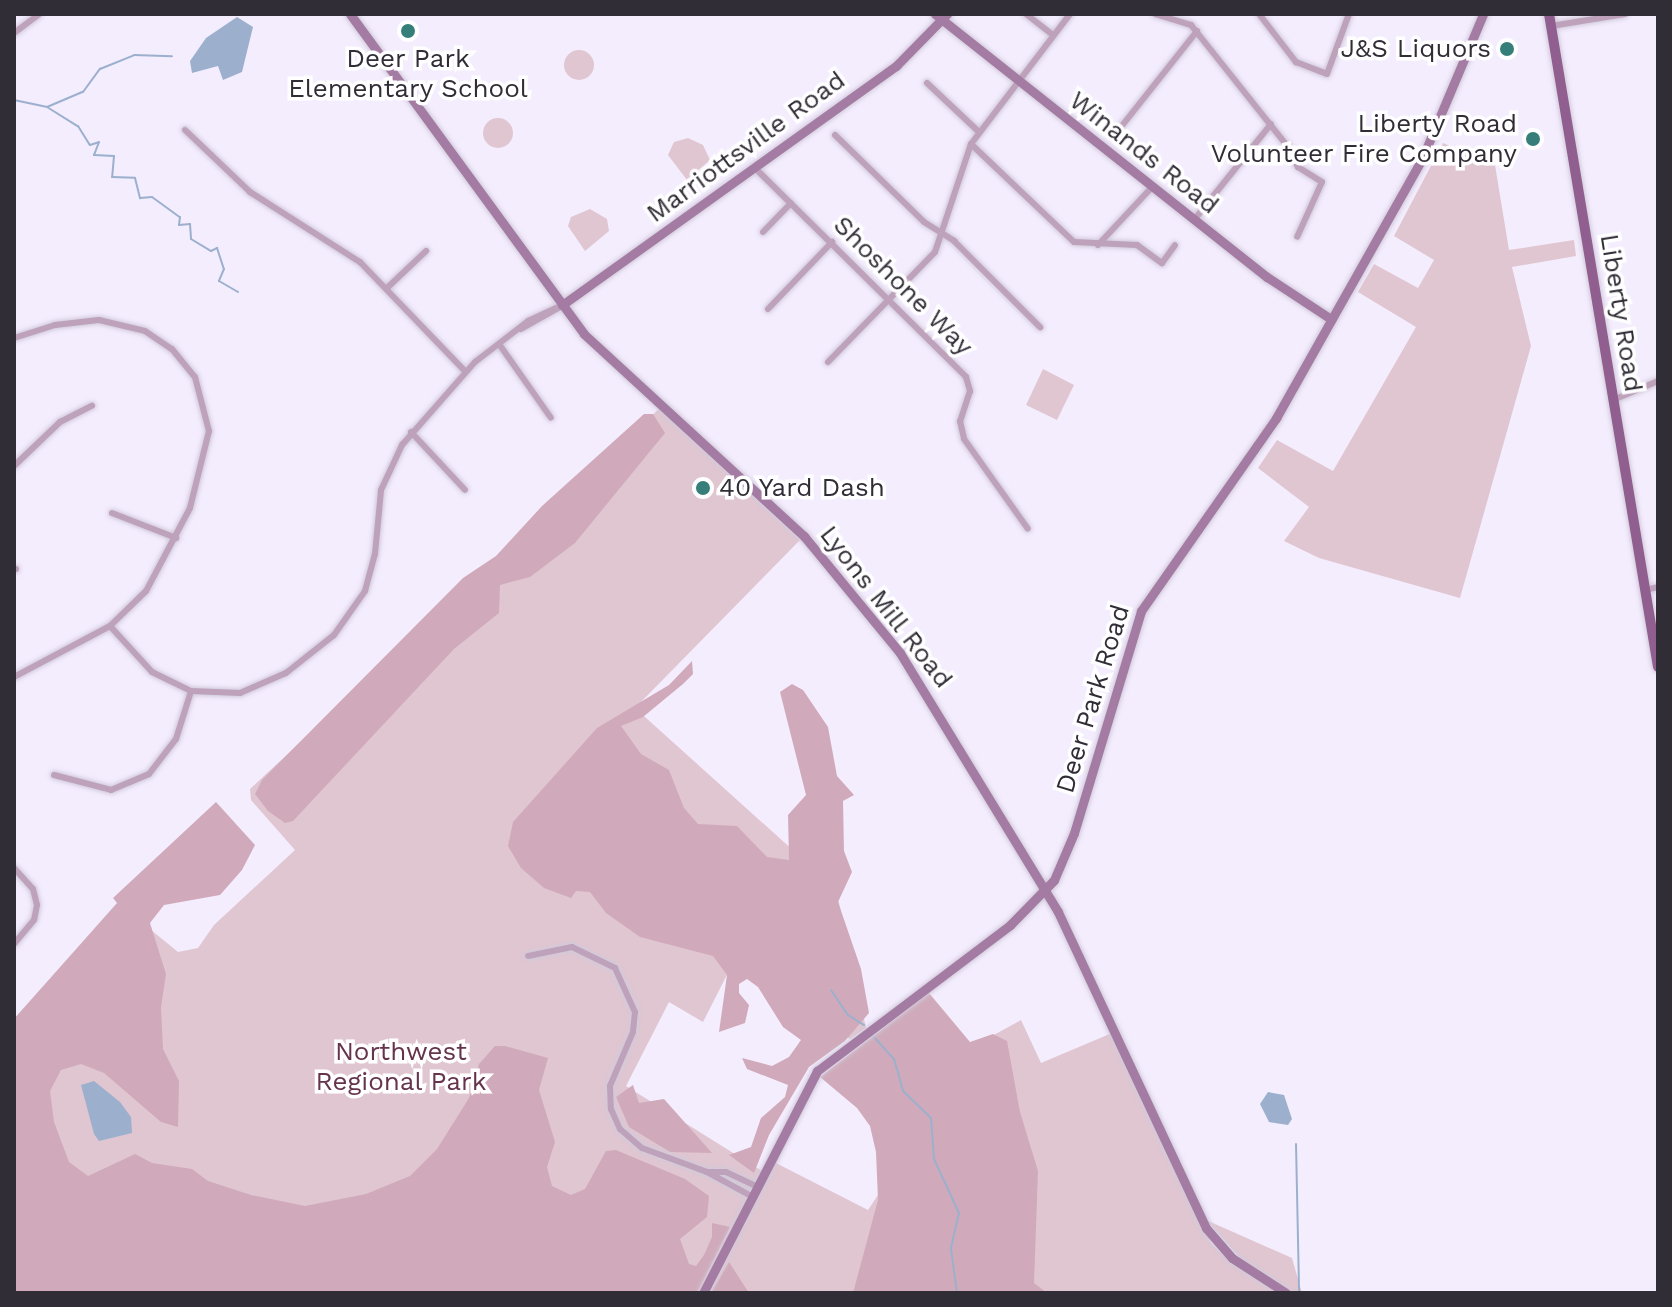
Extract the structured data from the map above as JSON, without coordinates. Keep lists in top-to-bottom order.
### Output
{
  "streets": {
    "main road": [
      "Marriottsville Road",
      "Winands Road",
      "Liberty Road",
      "Lyons Mill Road",
      "Deer Park Road"
    ],
    "street": ["Shoshone Way"]
  },
  "crossings": [
    ["Marriottsville Road", "Winands Road"],
    ["Marriottsville Road", "Shoshone Way"],
    ["Marriottsville Road", "Lyons Mill Road"],
    ["Winands Road", "Deer Park Road"],
    ["Lyons Mill Road", "Deer Park Road"]
  ],
  "parks": ["Northwest Regional Park"],
  "places": [
    "Deer Park Elementary School",
    "J&S Liquors",
    "Liberty Road Volunteer Fire Company",
    "40 Yard Dash"
  ]
}
